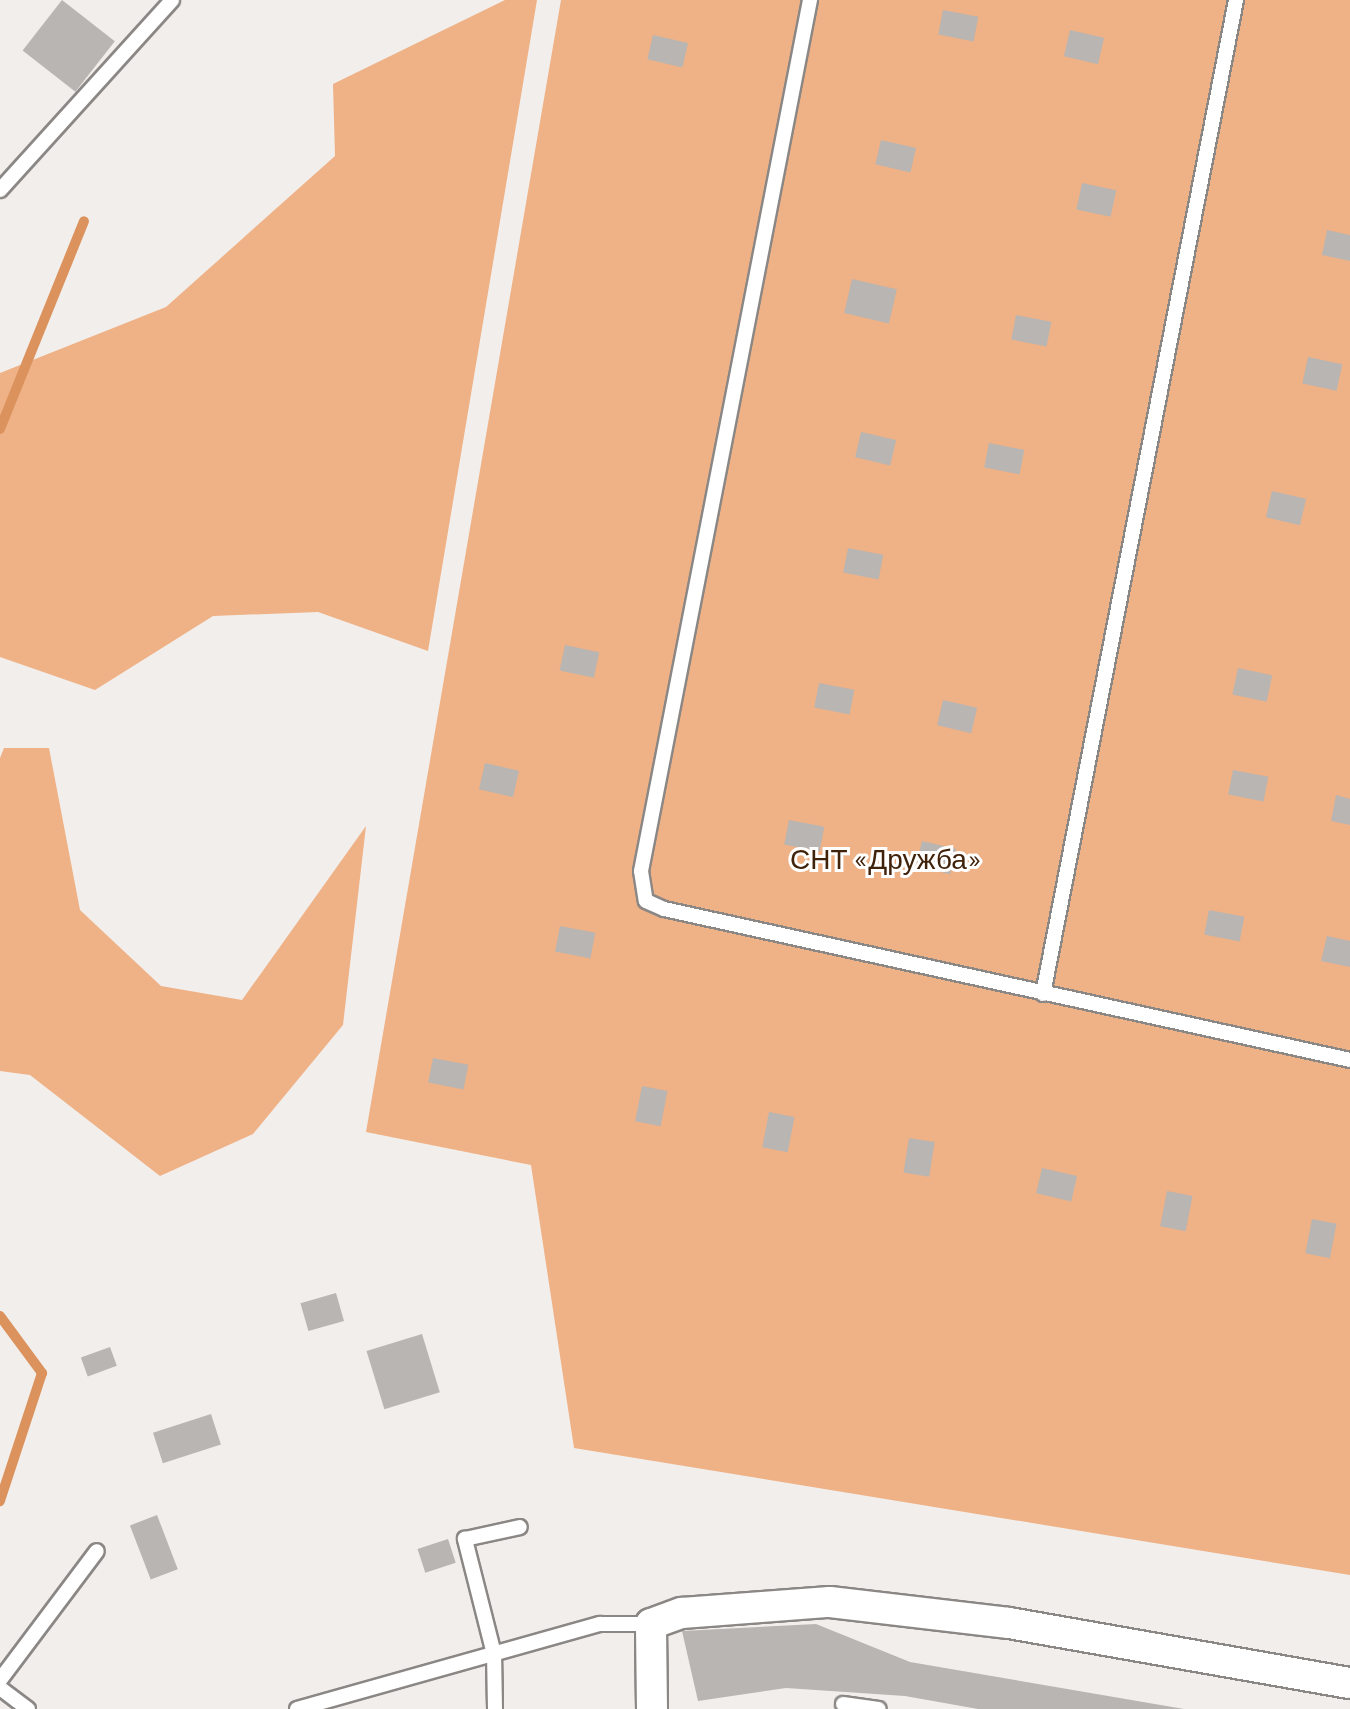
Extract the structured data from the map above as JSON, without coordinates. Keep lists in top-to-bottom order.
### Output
{
  "parks": ["СНТ «Дружба»"]
}
